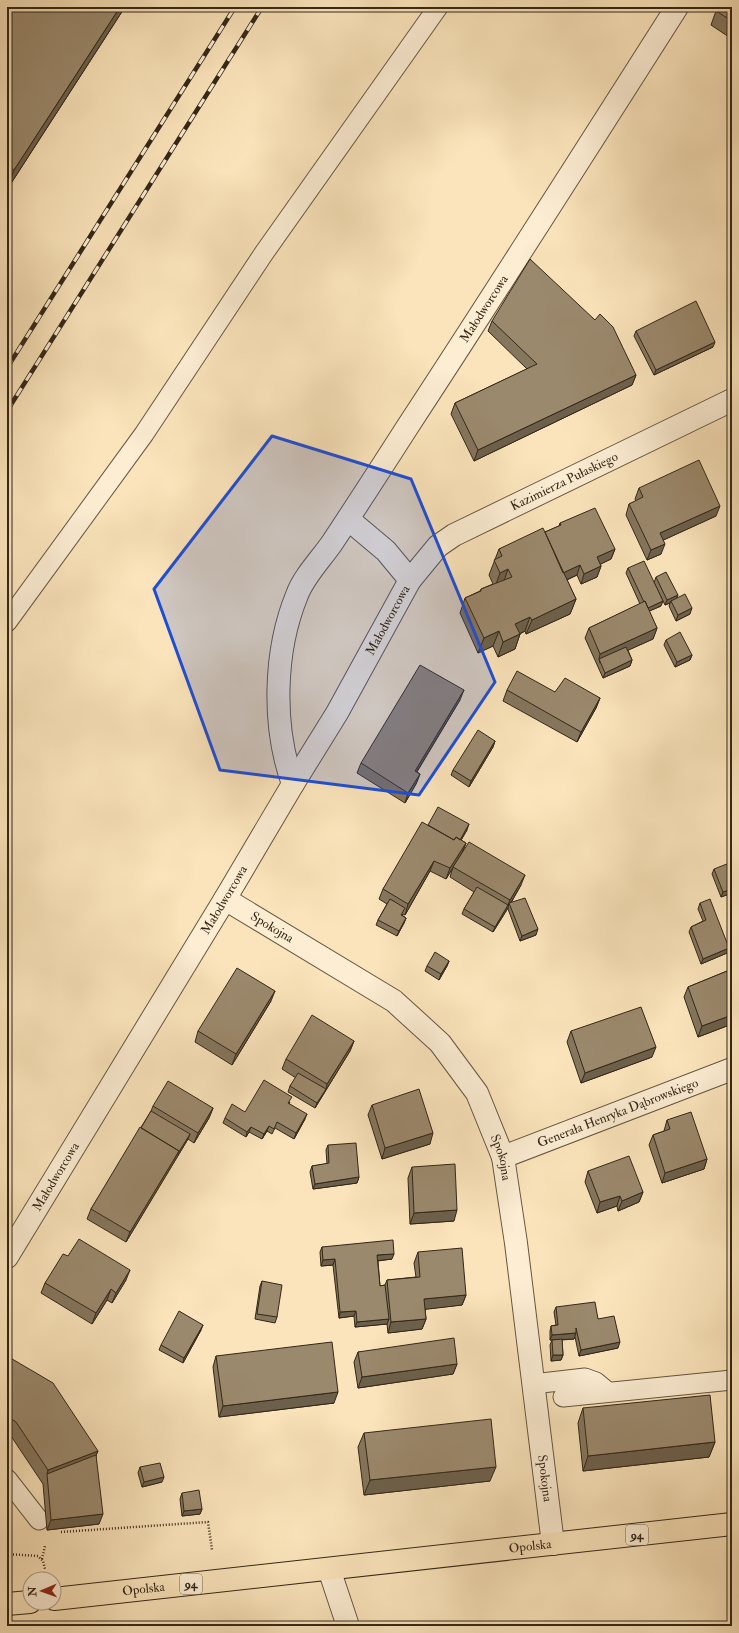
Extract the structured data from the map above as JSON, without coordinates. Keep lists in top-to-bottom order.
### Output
{
  "streets": {
    "main road": ["94", "Opolska"],
    "street": [
      "Małodworcowa",
      "Kazimierza Pułaskiego",
      "Spokojna",
      "Generała Henryka Dąbrowskiego"
    ]
  },
  "crossings": [
    ["Małodworcowa", "Kazimierza Pułaskiego"],
    ["Małodworcowa", "Spokojna"],
    ["Spokojna", "Generała Henryka Dąbrowskiego"],
    ["Spokojna", "Opolska"]
  ],
  "north": "left"
}
